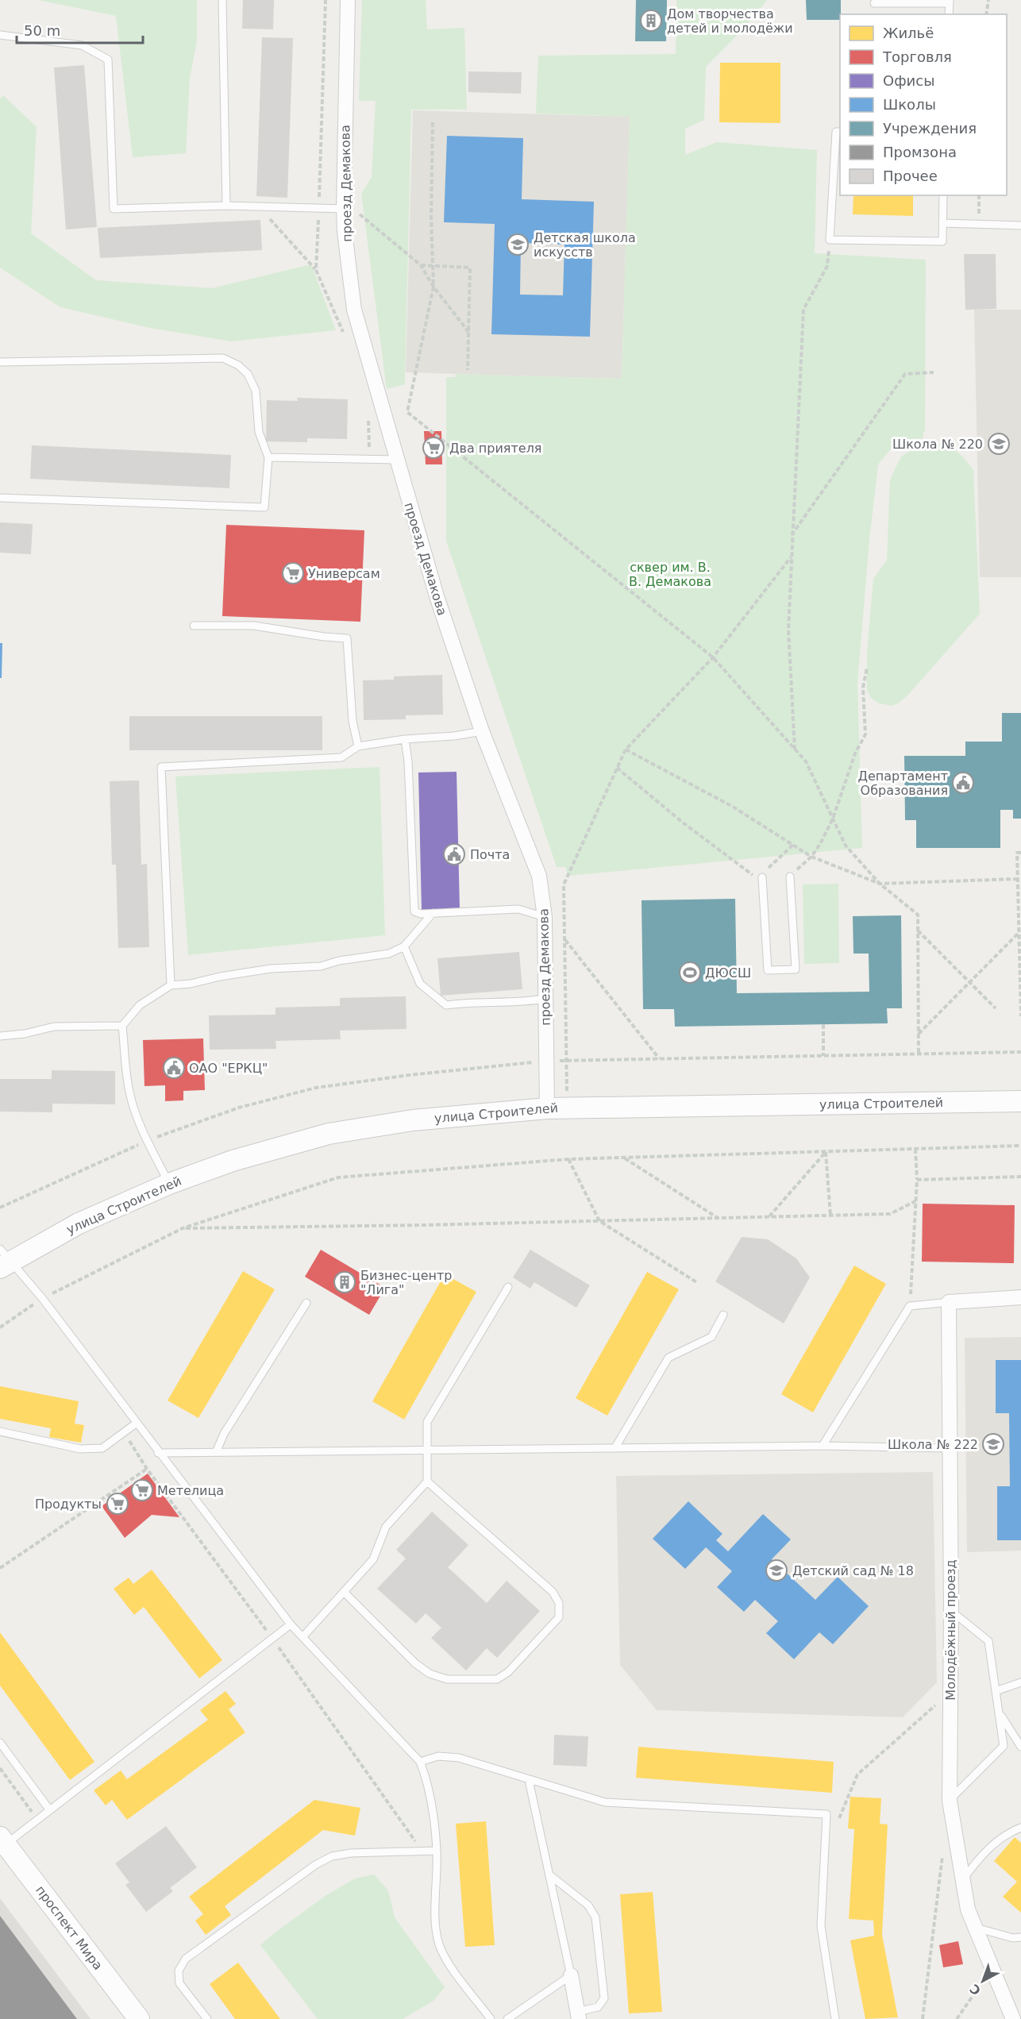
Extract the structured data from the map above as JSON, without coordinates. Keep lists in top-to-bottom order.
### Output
{
  "streets": {
    "street": [
      "проезд Демакова",
      "улица Строителей",
      "Молодёжный проезд",
      "проспект Мира"
    ]
  },
  "crossings": [
    ["проезд Демакова", "улица Строителей"]
  ],
  "parks": ["сквер им. В. В. Демакова"],
  "places": {
    "building": ["Дом творчества детей и молодёжи", "Бизнес-центр \"Лига\""],
    "school or university": [
      "Детская школа искусств",
      "Школа № 220",
      "Школа № 222",
      "Детский сад № 18"
    ],
    "supermarket": [
      "Два приятеля",
      "Универсам",
      "Метелица",
      "Продукты"
    ],
    "public building": ["Департамент Образования", "Почта", "ОАО \"ЕРКЦ\""],
    "sports": ["ДЮСШ"]
  },
  "legend": [
    "Жильё",
    "Торговля",
    "Офисы",
    "Школы",
    "Учреждения",
    "Промзона",
    "Прочее"
  ],
  "scale_bar": "50 m",
  "north": "bottom left"
}
